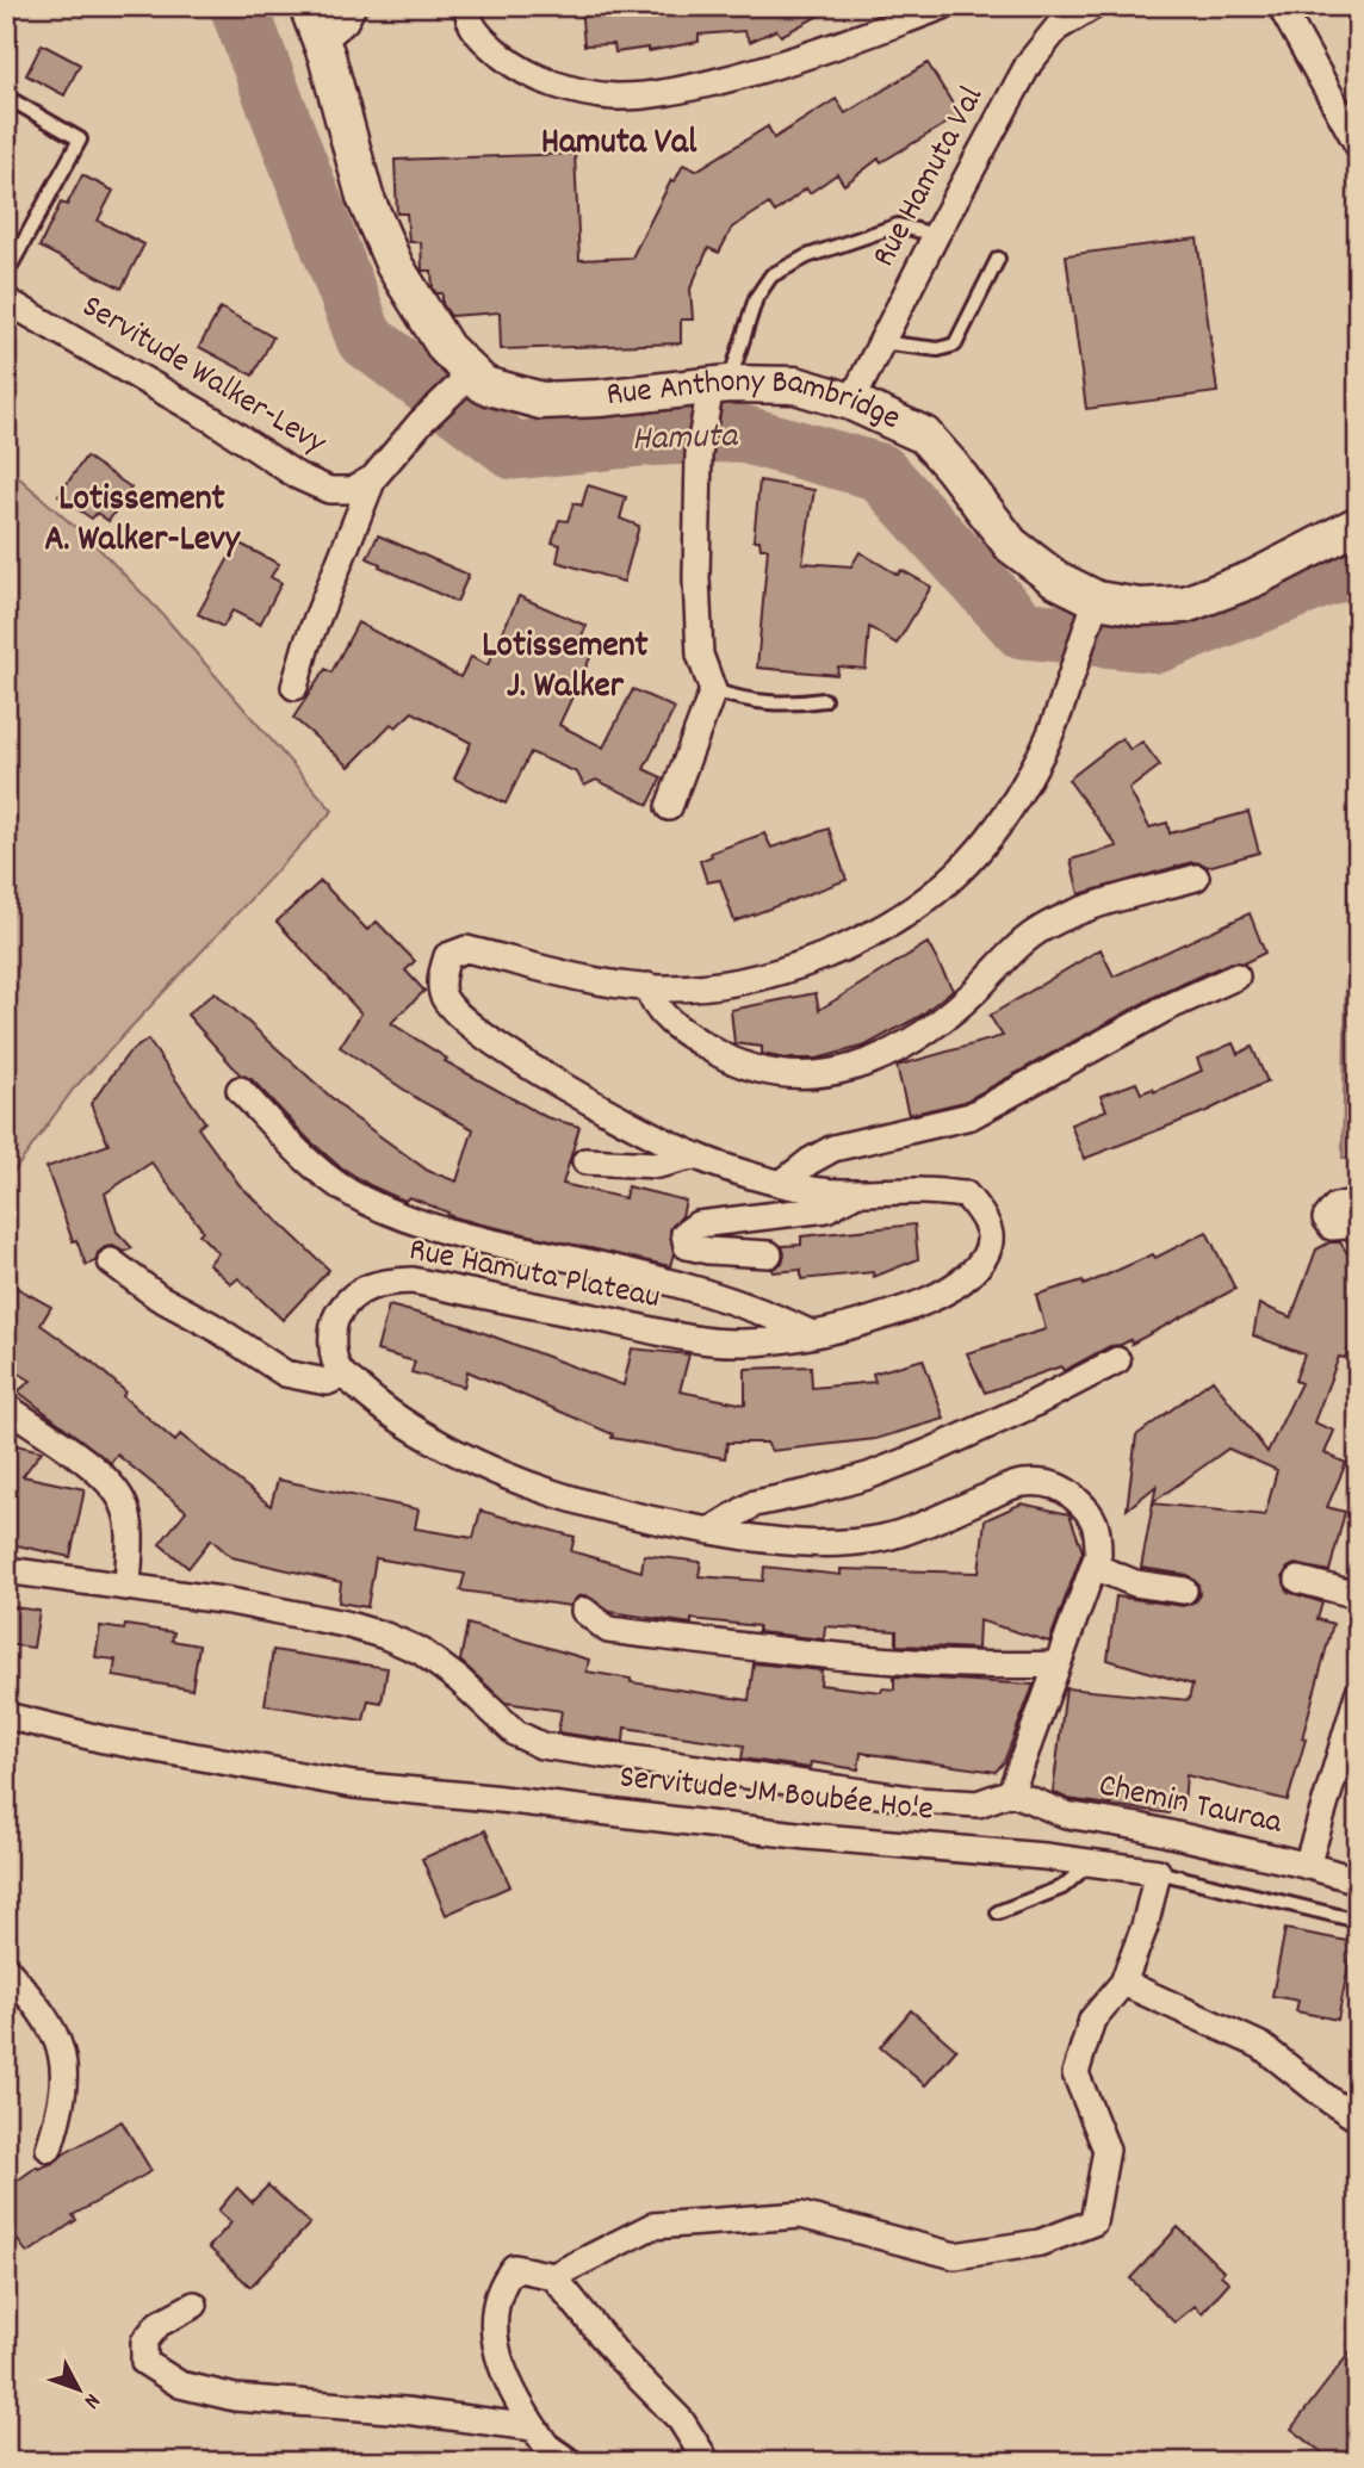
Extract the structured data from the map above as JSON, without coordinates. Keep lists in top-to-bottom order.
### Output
{
  "streets": {
    "main road": ["Rue Anthony Bambridge"],
    "street": [
      "Rue Hamuta Val",
      "Servitude Walker-Levy",
      "Rue Hamuta Plateau",
      "Servitude JM Boubée Ho'e",
      "Chemin Tauraa"
    ]
  },
  "crossings": [
    ["Rue Hamuta Val", "Rue Anthony Bambridge"],
    ["Rue Anthony Bambridge", "Rue Hamuta Plateau"]
  ],
  "districts": ["Hamuta Val", "Lotissement A. Walker-Levy", "Lotissement J. Walker"],
  "water": ["Hamuta"],
  "north": "bottom right"
}
